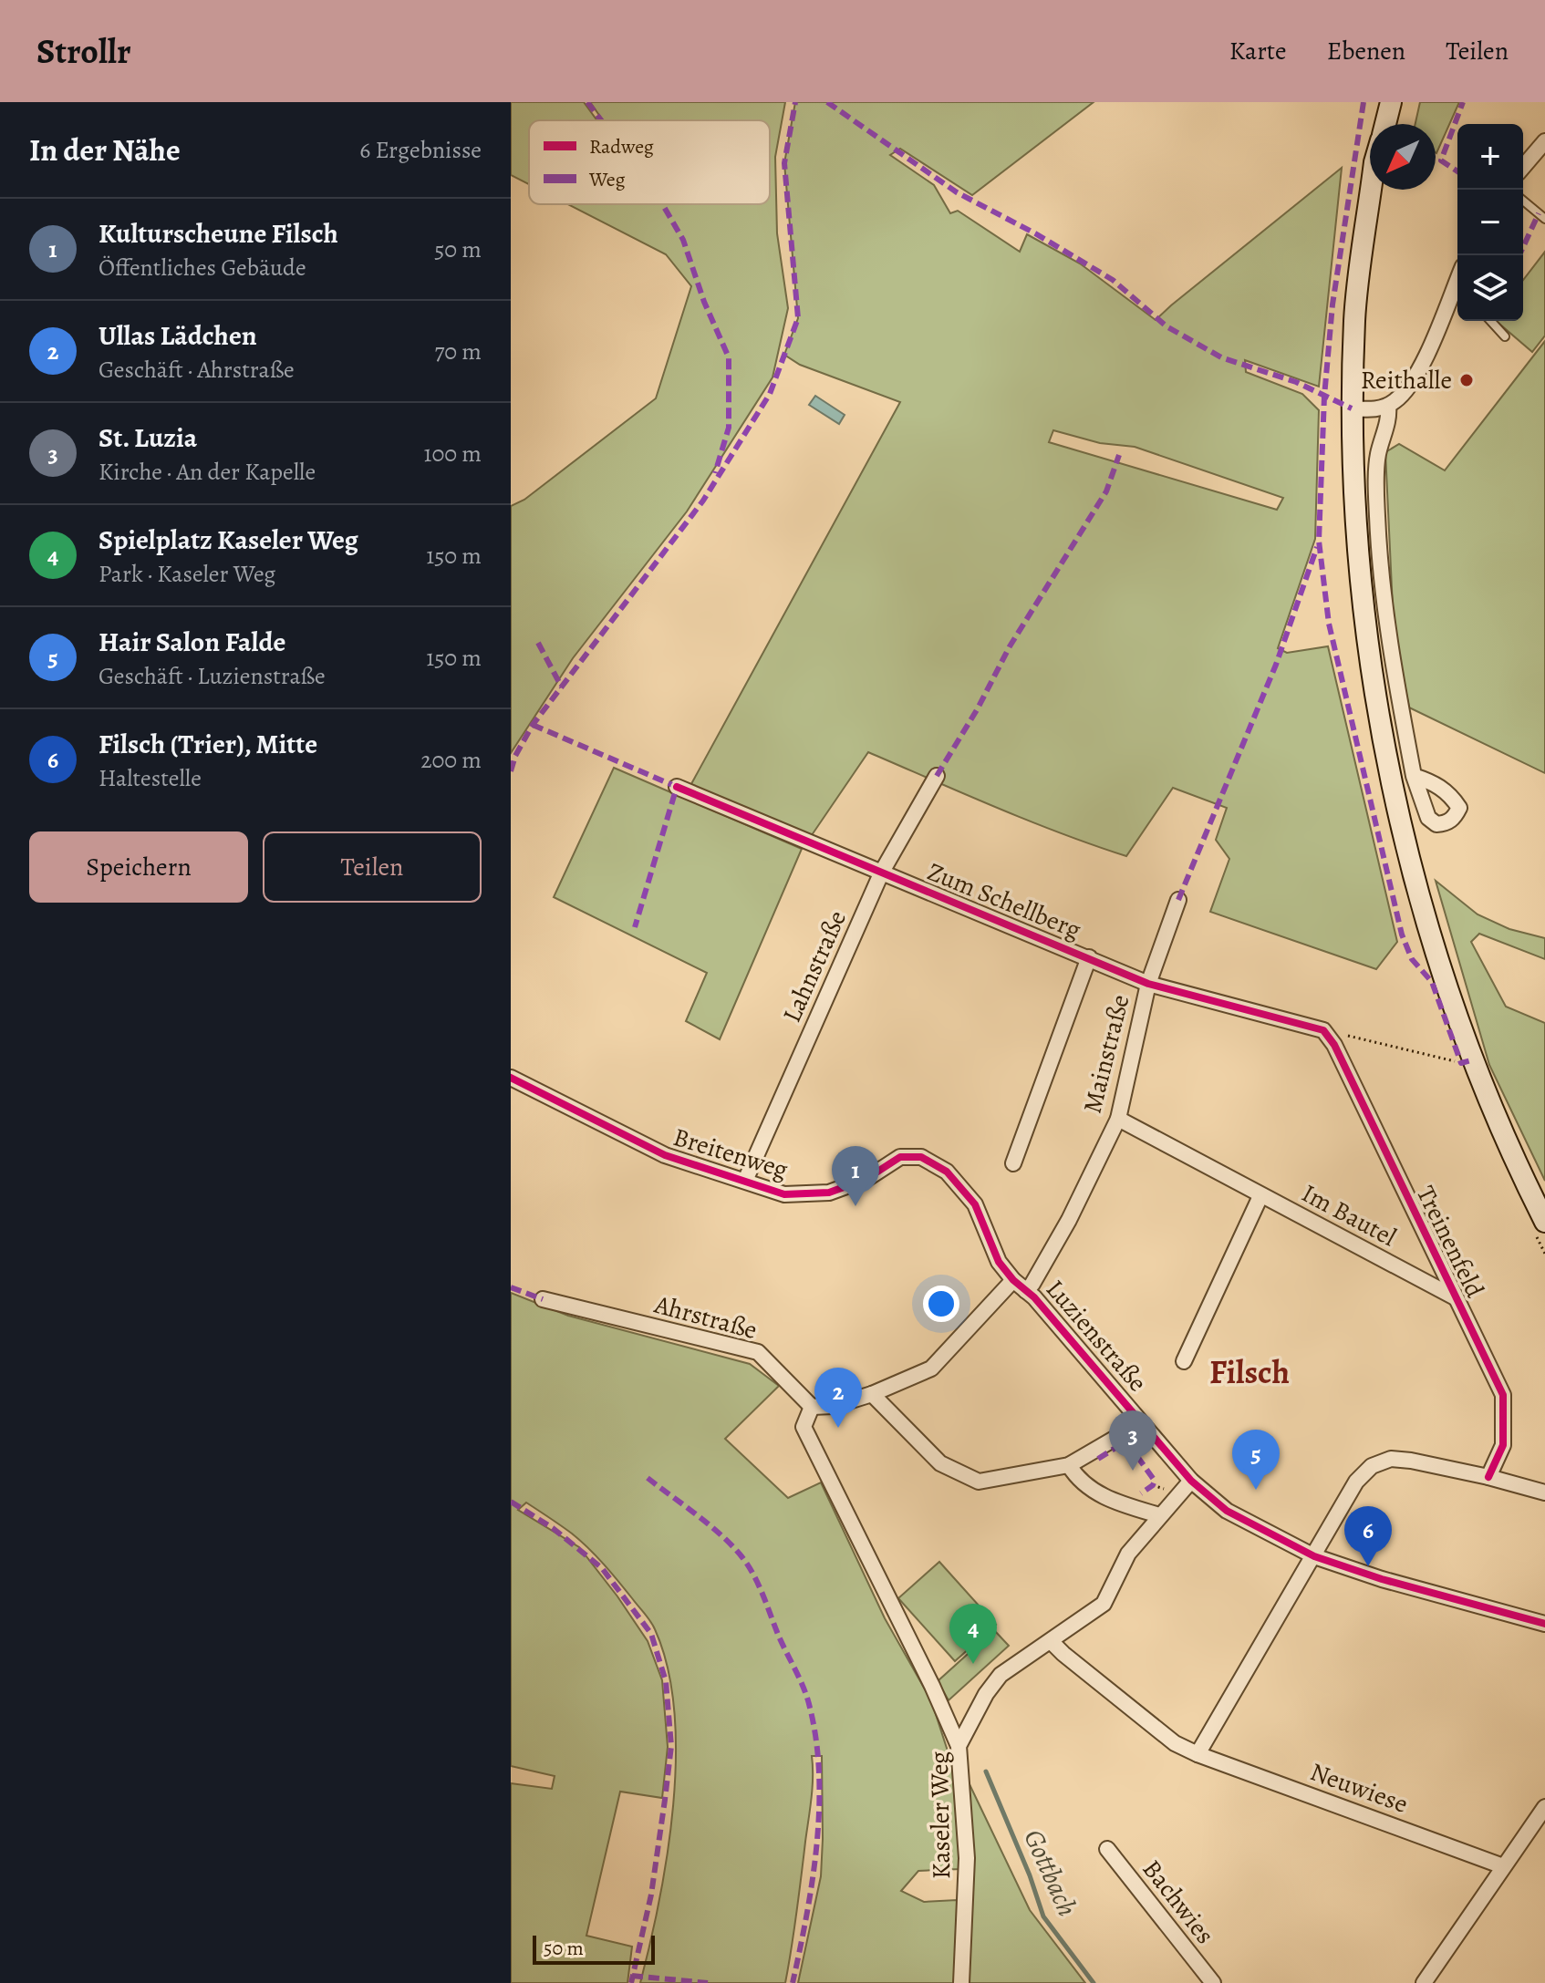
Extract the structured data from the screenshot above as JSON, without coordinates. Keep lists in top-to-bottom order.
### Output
{
  "streets": {
    "street": [
      "Zum Schellberg",
      "Lahnstraße",
      "Mainstraße",
      "Breitenweg",
      "Im Bautel",
      "Treinenfeld",
      "Ahrstraße",
      "Luzienstraße",
      "Neuwiese",
      "Kaseler Weg",
      "Bachwies"
    ]
  },
  "crossings": [
    ["Zum Schellberg", "Lahnstraße"],
    ["Zum Schellberg", "Mainstraße"],
    ["Zum Schellberg", "Treinenfeld"],
    ["Lahnstraße", "Breitenweg"],
    ["Mainstraße", "Im Bautel"],
    ["Mainstraße", "Luzienstraße"],
    ["Breitenweg", "Luzienstraße"],
    ["Im Bautel", "Treinenfeld"],
    ["Luzienstraße", "Kaseler Weg"],
    ["Neuwiese", "Kaseler Weg"]
  ],
  "districts": ["Filsch"],
  "water": ["Gottbach"],
  "places": ["Reithalle"],
  "legend": ["Radweg", "Weg"],
  "scale_bar": "50 m",
  "north": "bottom left",
  "page": {
    "header": "Strollr",
    "nav": ["Karte", "Ebenen", "Teilen"],
    "heading": ["In der Nähe", "6 Ergebnisse"],
    "map_buttons": ["+", "−"],
    "list": [
      {
        "mark": "1",
        "name": "Kulturscheune Filsch",
        "note": "Öffentliches Gebäude",
        "value": "50 m"
      },
      {
        "mark": "2",
        "name": "Ullas Lädchen",
        "note": "Geschäft · Ahrstraße",
        "value": "70 m"
      },
      {
        "mark": "3",
        "name": "St. Luzia",
        "note": "Kirche · An der Kapelle",
        "value": "100 m"
      },
      {
        "mark": "4",
        "name": "Spielplatz Kaseler Weg",
        "note": "Park · Kaseler Weg",
        "value": "150 m"
      },
      {
        "mark": "5",
        "name": "Hair Salon Falde",
        "note": "Geschäft · Luzienstraße",
        "value": "150 m"
      },
      {
        "mark": "6",
        "name": "Filsch (Trier), Mitte",
        "note": "Haltestelle",
        "value": "200 m"
      }
    ],
    "buttons": ["Speichern", "Teilen"],
    "pins": [
      "1",
      "2",
      "3",
      "5",
      "6",
      "4"
    ],
    "scale": "50 m"
  }
}
